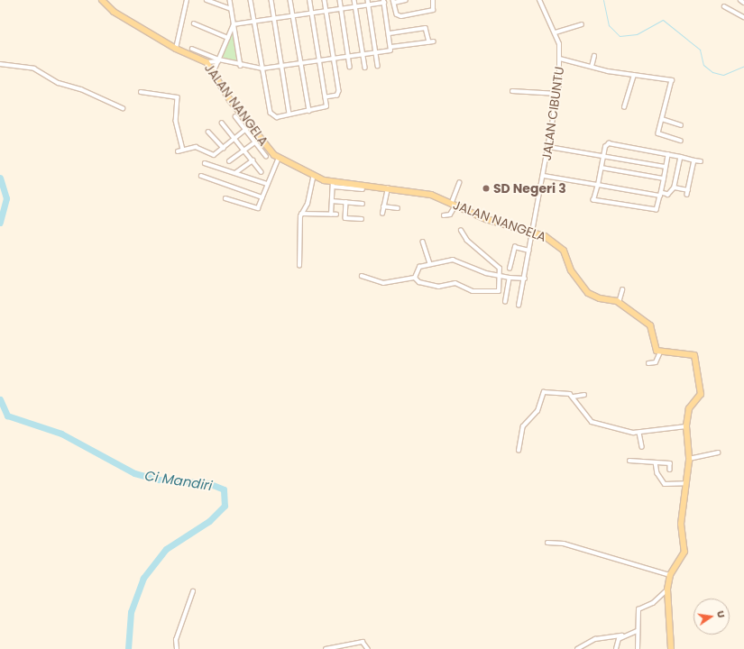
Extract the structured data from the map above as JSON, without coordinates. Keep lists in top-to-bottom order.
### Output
{
  "streets": {
    "main road": ["JALAN NANGELA"],
    "street": ["JALAN CIBUNTU"]
  },
  "crossings": [
    ["JALAN NANGELA", "JALAN CIBUNTU"]
  ],
  "water": ["Ci Mandiri"],
  "places": ["SD Negeri 3"],
  "north": "right"
}
